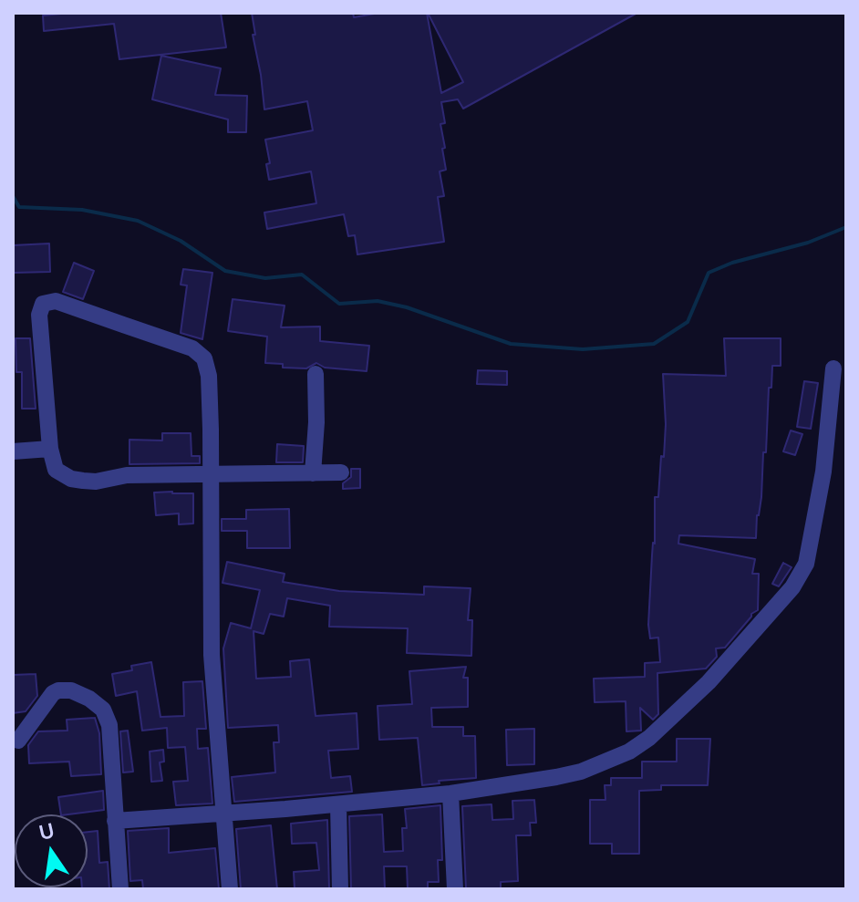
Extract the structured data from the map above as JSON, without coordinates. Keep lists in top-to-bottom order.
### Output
{
  "north": "top"
}
